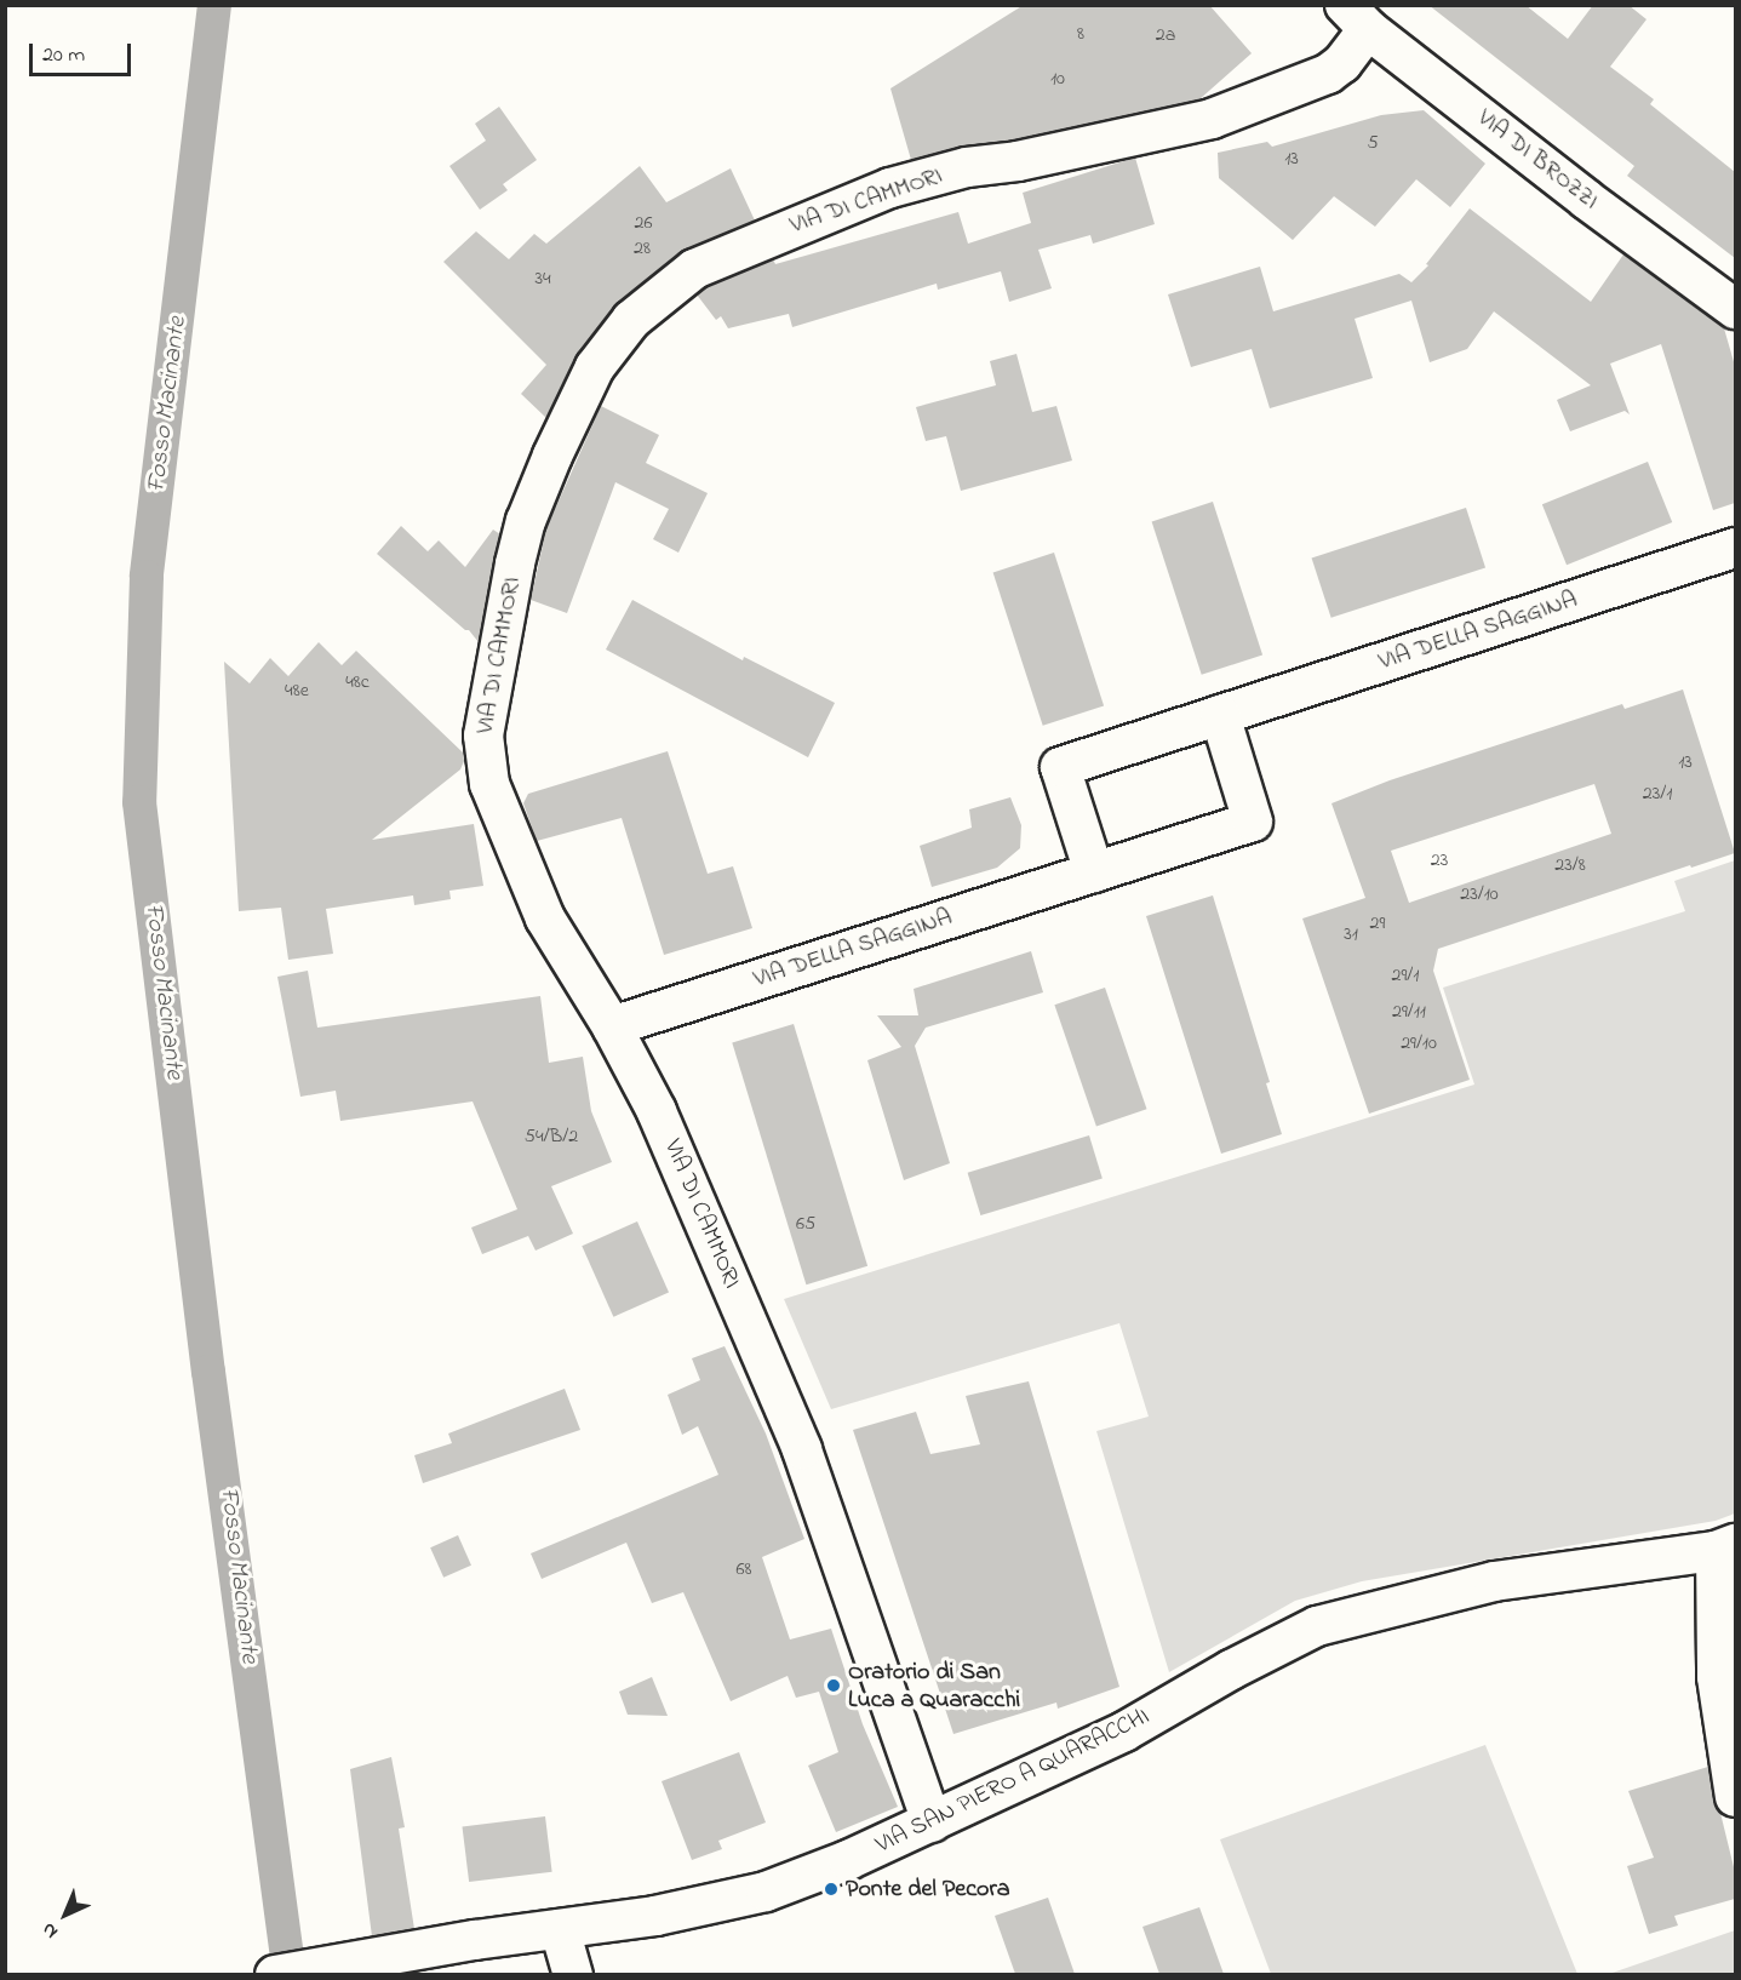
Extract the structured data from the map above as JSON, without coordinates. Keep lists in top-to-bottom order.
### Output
{
  "streets": {
    "street": [
      "VIA DI BROZZI",
      "VIA DI CAMMORI",
      "VIA DELLA SAGGINA",
      "VIA SAN PIERO A QUARACCHI"
    ]
  },
  "crossings": [
    ["VIA DI BROZZI", "VIA DI CAMMORI"],
    ["VIA DI CAMMORI", "VIA DELLA SAGGINA"],
    ["VIA DI CAMMORI", "VIA SAN PIERO A QUARACCHI"]
  ],
  "water": ["Fosso Macinante"],
  "places": ["Oratorio di San Luca a Quaracchi", "Ponte del Pecora"],
  "house_numbers": [
    "8",
    "2a",
    "10",
    "5",
    "13",
    "26",
    "28",
    "34",
    "48c",
    "48e",
    "13",
    "23/1",
    "23",
    "23/8",
    "23/10",
    "29",
    "31",
    "29/1",
    "29/11",
    "29/10",
    "54/B/2",
    "65",
    "68"
  ],
  "scale_bar": "20 m",
  "north": "bottom left"
}
